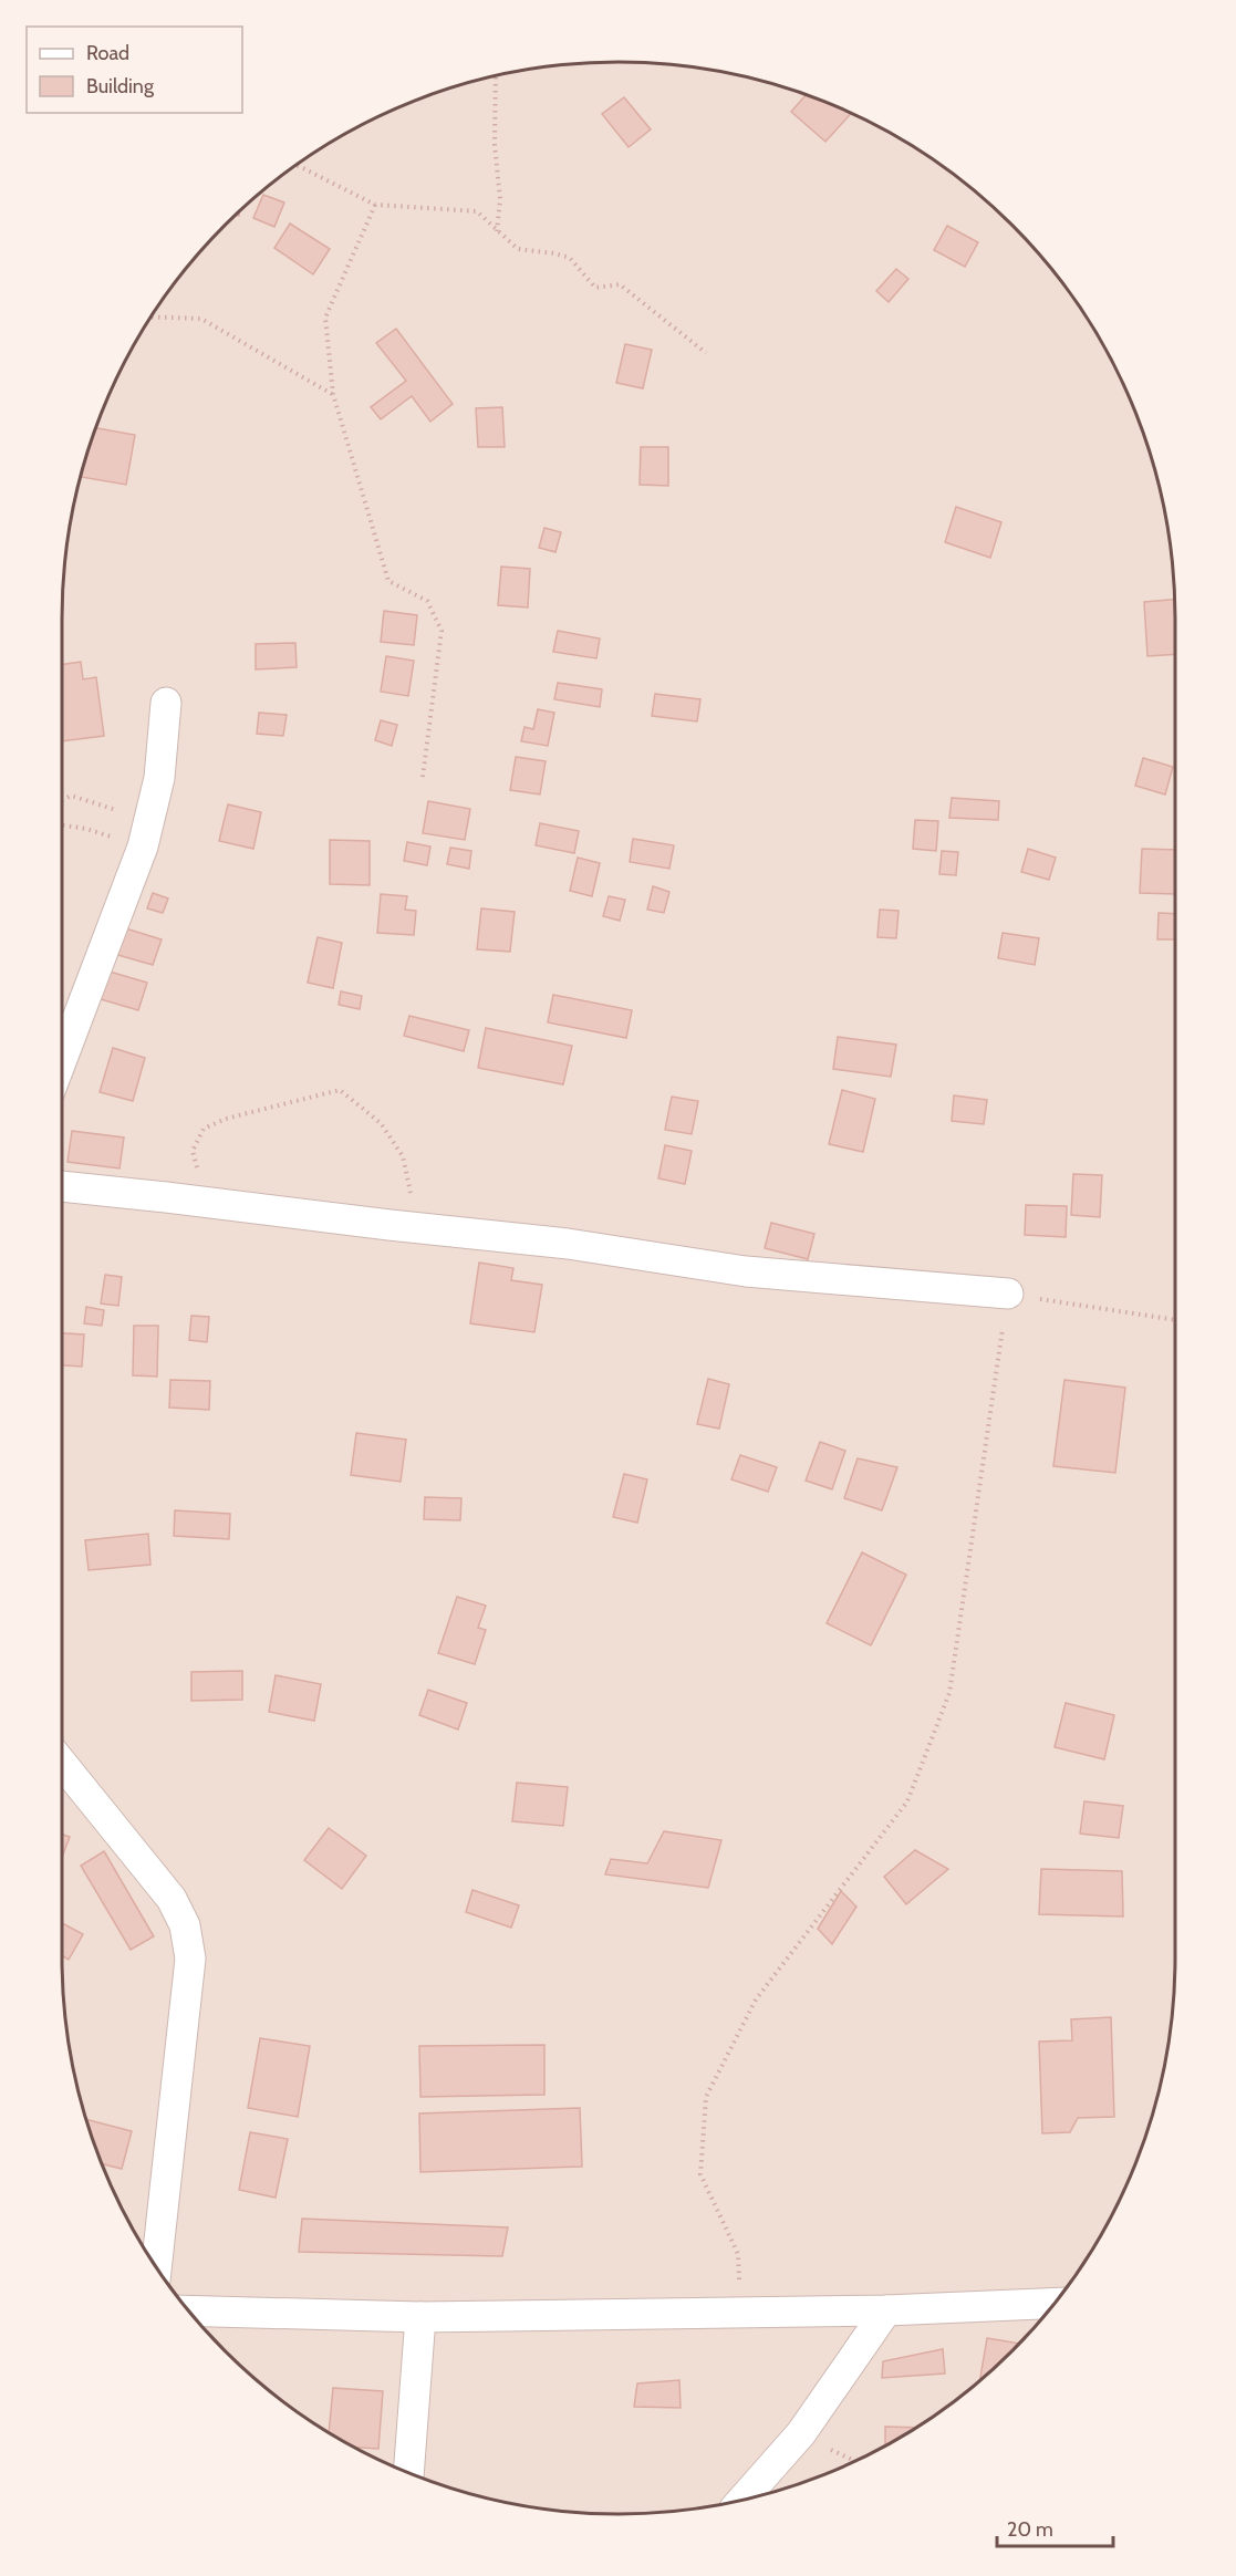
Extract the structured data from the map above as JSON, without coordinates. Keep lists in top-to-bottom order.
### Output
{
  "legend": ["Road", "Building"],
  "scale_bar": "20 m"
}
